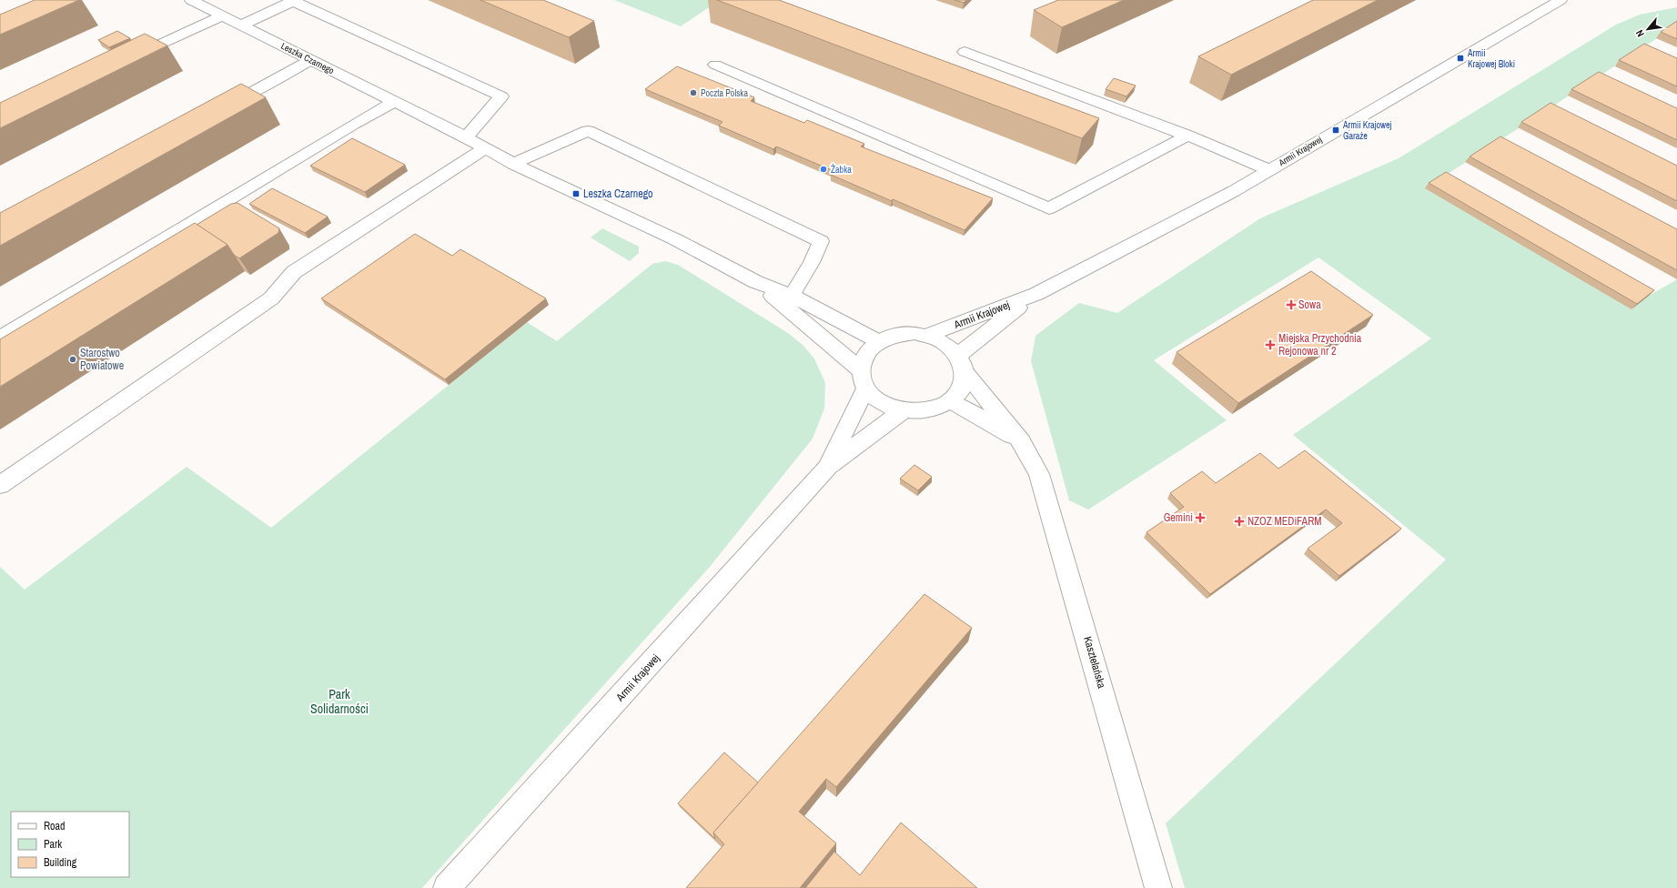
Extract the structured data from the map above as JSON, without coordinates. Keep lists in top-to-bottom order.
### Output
{
  "streets": {
    "street": ["Leszka Czarnego", "Armii Krajowej", "Kasztelańska"]
  },
  "crossings": [
    ["Leszka Czarnego", "Armii Krajowej"],
    ["Leszka Czarnego", "Kasztelańska"],
    ["Armii Krajowej", "Kasztelańska"]
  ],
  "parks": ["Park Solidarności"],
  "places": {
    "transit": ["Armii Krajowej Bloki", "Armii Krajowej Garaże", "Leszka Czarnego"],
    "other": ["Poczta Polska", "Żabka", "Starostwo Powiatowe"],
    "health": [
      "Sowa",
      "Miejska Przychodnia Rejonowa nr 2",
      "Gemini",
      "NZOZ MEDiFARM"
    ]
  },
  "legend": ["Road", "Park", "Building"],
  "north": "bottom left"
}
